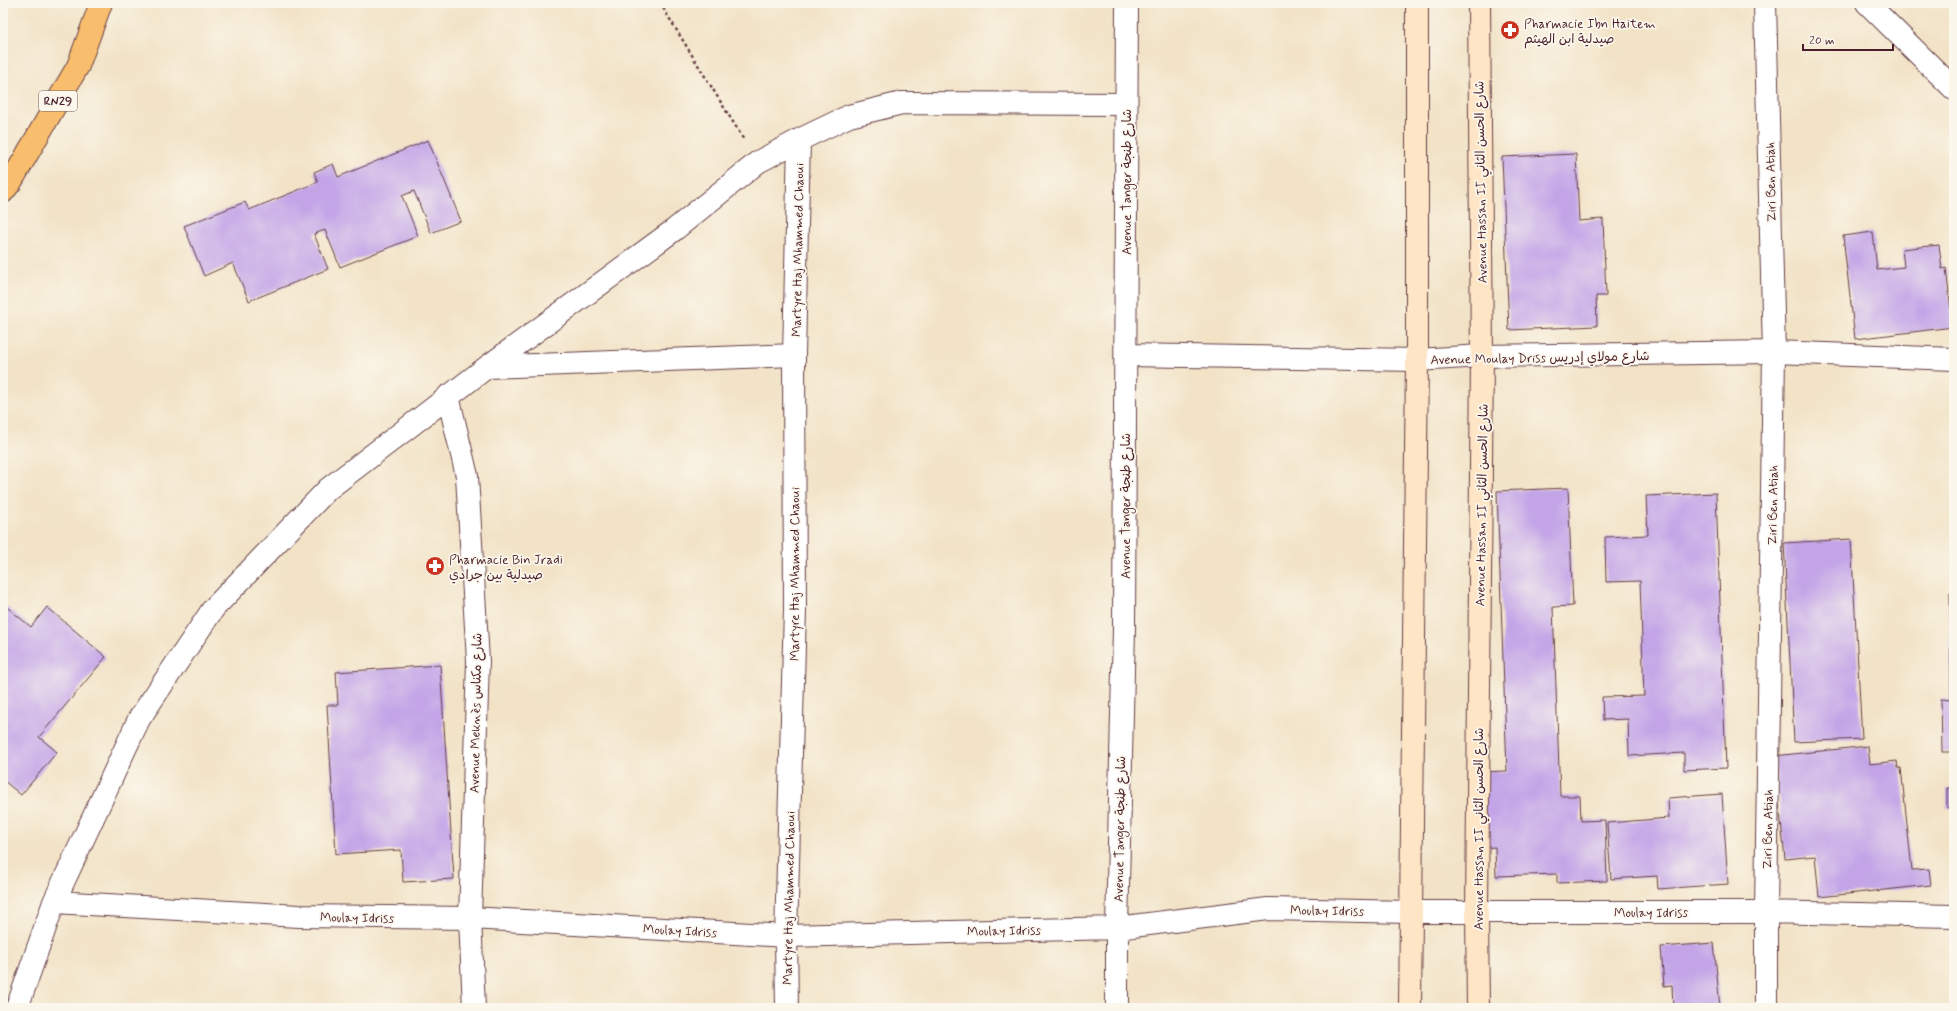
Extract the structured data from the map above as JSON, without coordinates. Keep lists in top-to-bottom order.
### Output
{
  "streets": {
    "main road": ["RN29"],
    "street": [
      "Avenue Tanger شارع طنجة",
      "Avenue Hassan II شارع الحسن الثاني",
      "Ziri Ben Atiah",
      "Martyre Haj Mhammed Chaoui",
      "Avenue Moulay Driss شارع مولاي إدريس",
      "Avenue Meknès شارع مكناس",
      "Moulay Idriss"
    ]
  },
  "crossings": [
    ["Avenue Tanger شارع طنجة", "Avenue Moulay Driss شارع مولاي إدريس"],
    ["Avenue Tanger شارع طنجة", "Moulay Idriss"],
    ["Avenue Hassan II شارع الحسن الثاني", "Avenue Moulay Driss شارع مولاي إدريس"],
    ["Avenue Hassan II شارع الحسن الثاني", "Moulay Idriss"],
    ["Ziri Ben Atiah", "Avenue Moulay Driss شارع مولاي إدريس"],
    ["Ziri Ben Atiah", "Moulay Idriss"],
    ["Martyre Haj Mhammed Chaoui", "Moulay Idriss"],
    ["Avenue Meknès شارع مكناس", "Moulay Idriss"]
  ],
  "places": {
    "pharmacy": ["Pharmacie Ibn Haitem صيدلية ابن الهيثم", "Pharmacie Bin Jradi صيدلية بين جرادي"]
  },
  "scale_bar": "20 m"
}
